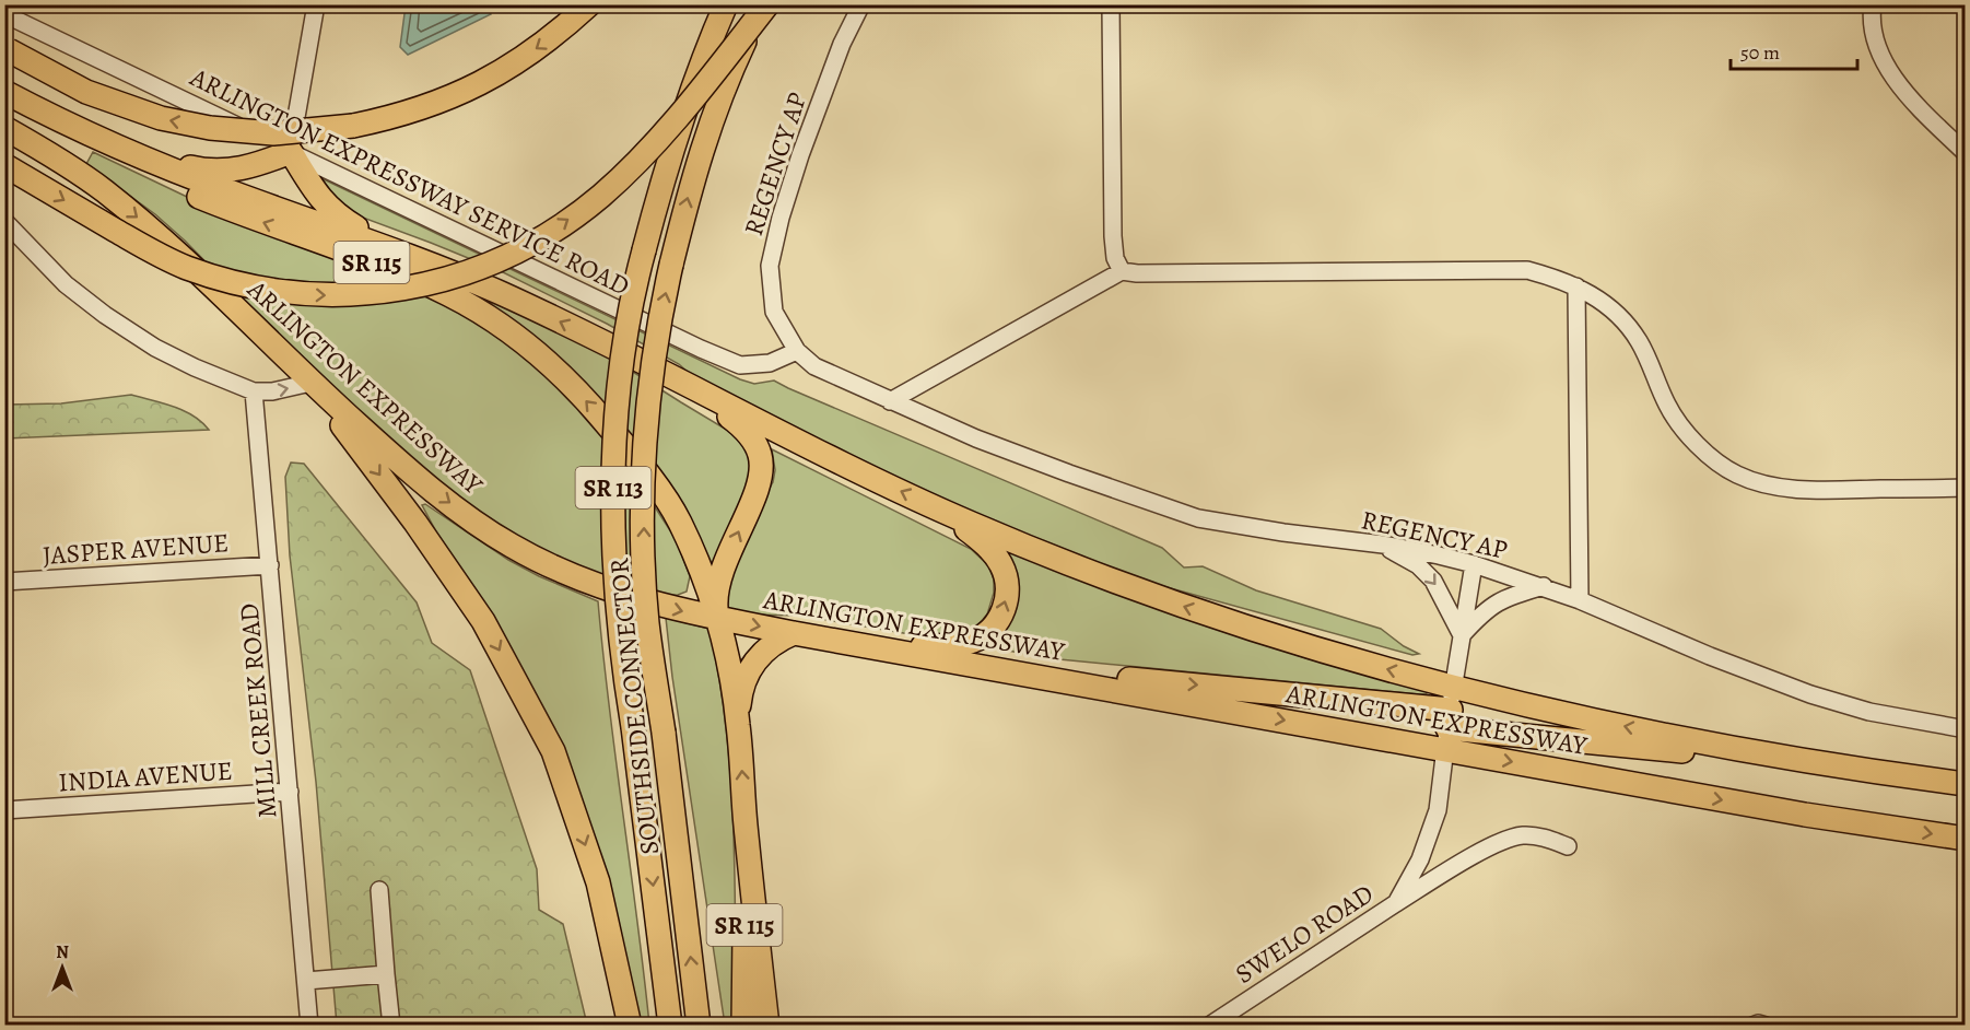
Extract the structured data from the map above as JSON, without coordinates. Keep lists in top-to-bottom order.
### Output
{
  "streets": {
    "highway": [
      "SR 115",
      "ARLINGTON EXPRESSWAY",
      "SR 113",
      "SOUTHSIDE CONNECTOR"
    ],
    "street": [
      "REGENCY AP",
      "ARLINGTON EXPRESSWAY SERVICE ROAD",
      "JASPER AVENUE",
      "MILL CREEK ROAD",
      "INDIA AVENUE",
      "SWELO ROAD"
    ]
  },
  "crossings": [
    ["REGENCY AP", "ARLINGTON EXPRESSWAY SERVICE ROAD"],
    ["REGENCY AP", "SWELO ROAD"],
    ["SR 115", "ARLINGTON EXPRESSWAY"],
    ["ARLINGTON EXPRESSWAY", "SWELO ROAD"],
    ["JASPER AVENUE", "MILL CREEK ROAD"],
    ["MILL CREEK ROAD", "INDIA AVENUE"]
  ],
  "scale_bar": "50 m",
  "north": "top"
}
